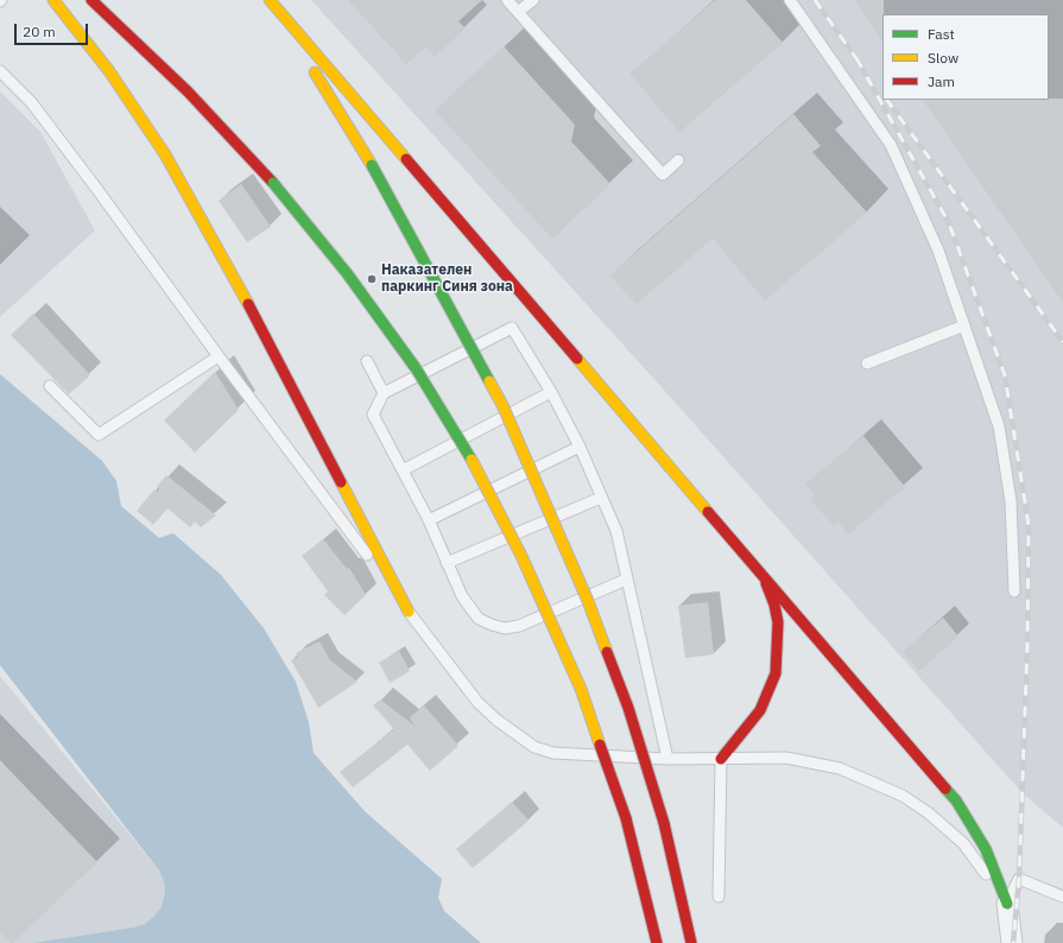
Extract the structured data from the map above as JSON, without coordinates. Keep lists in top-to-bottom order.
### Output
{
  "places": ["Наказателен паркинг Синя зона"],
  "legend": ["Fast", "Slow", "Jam"],
  "scale_bar": "20 m"
}
